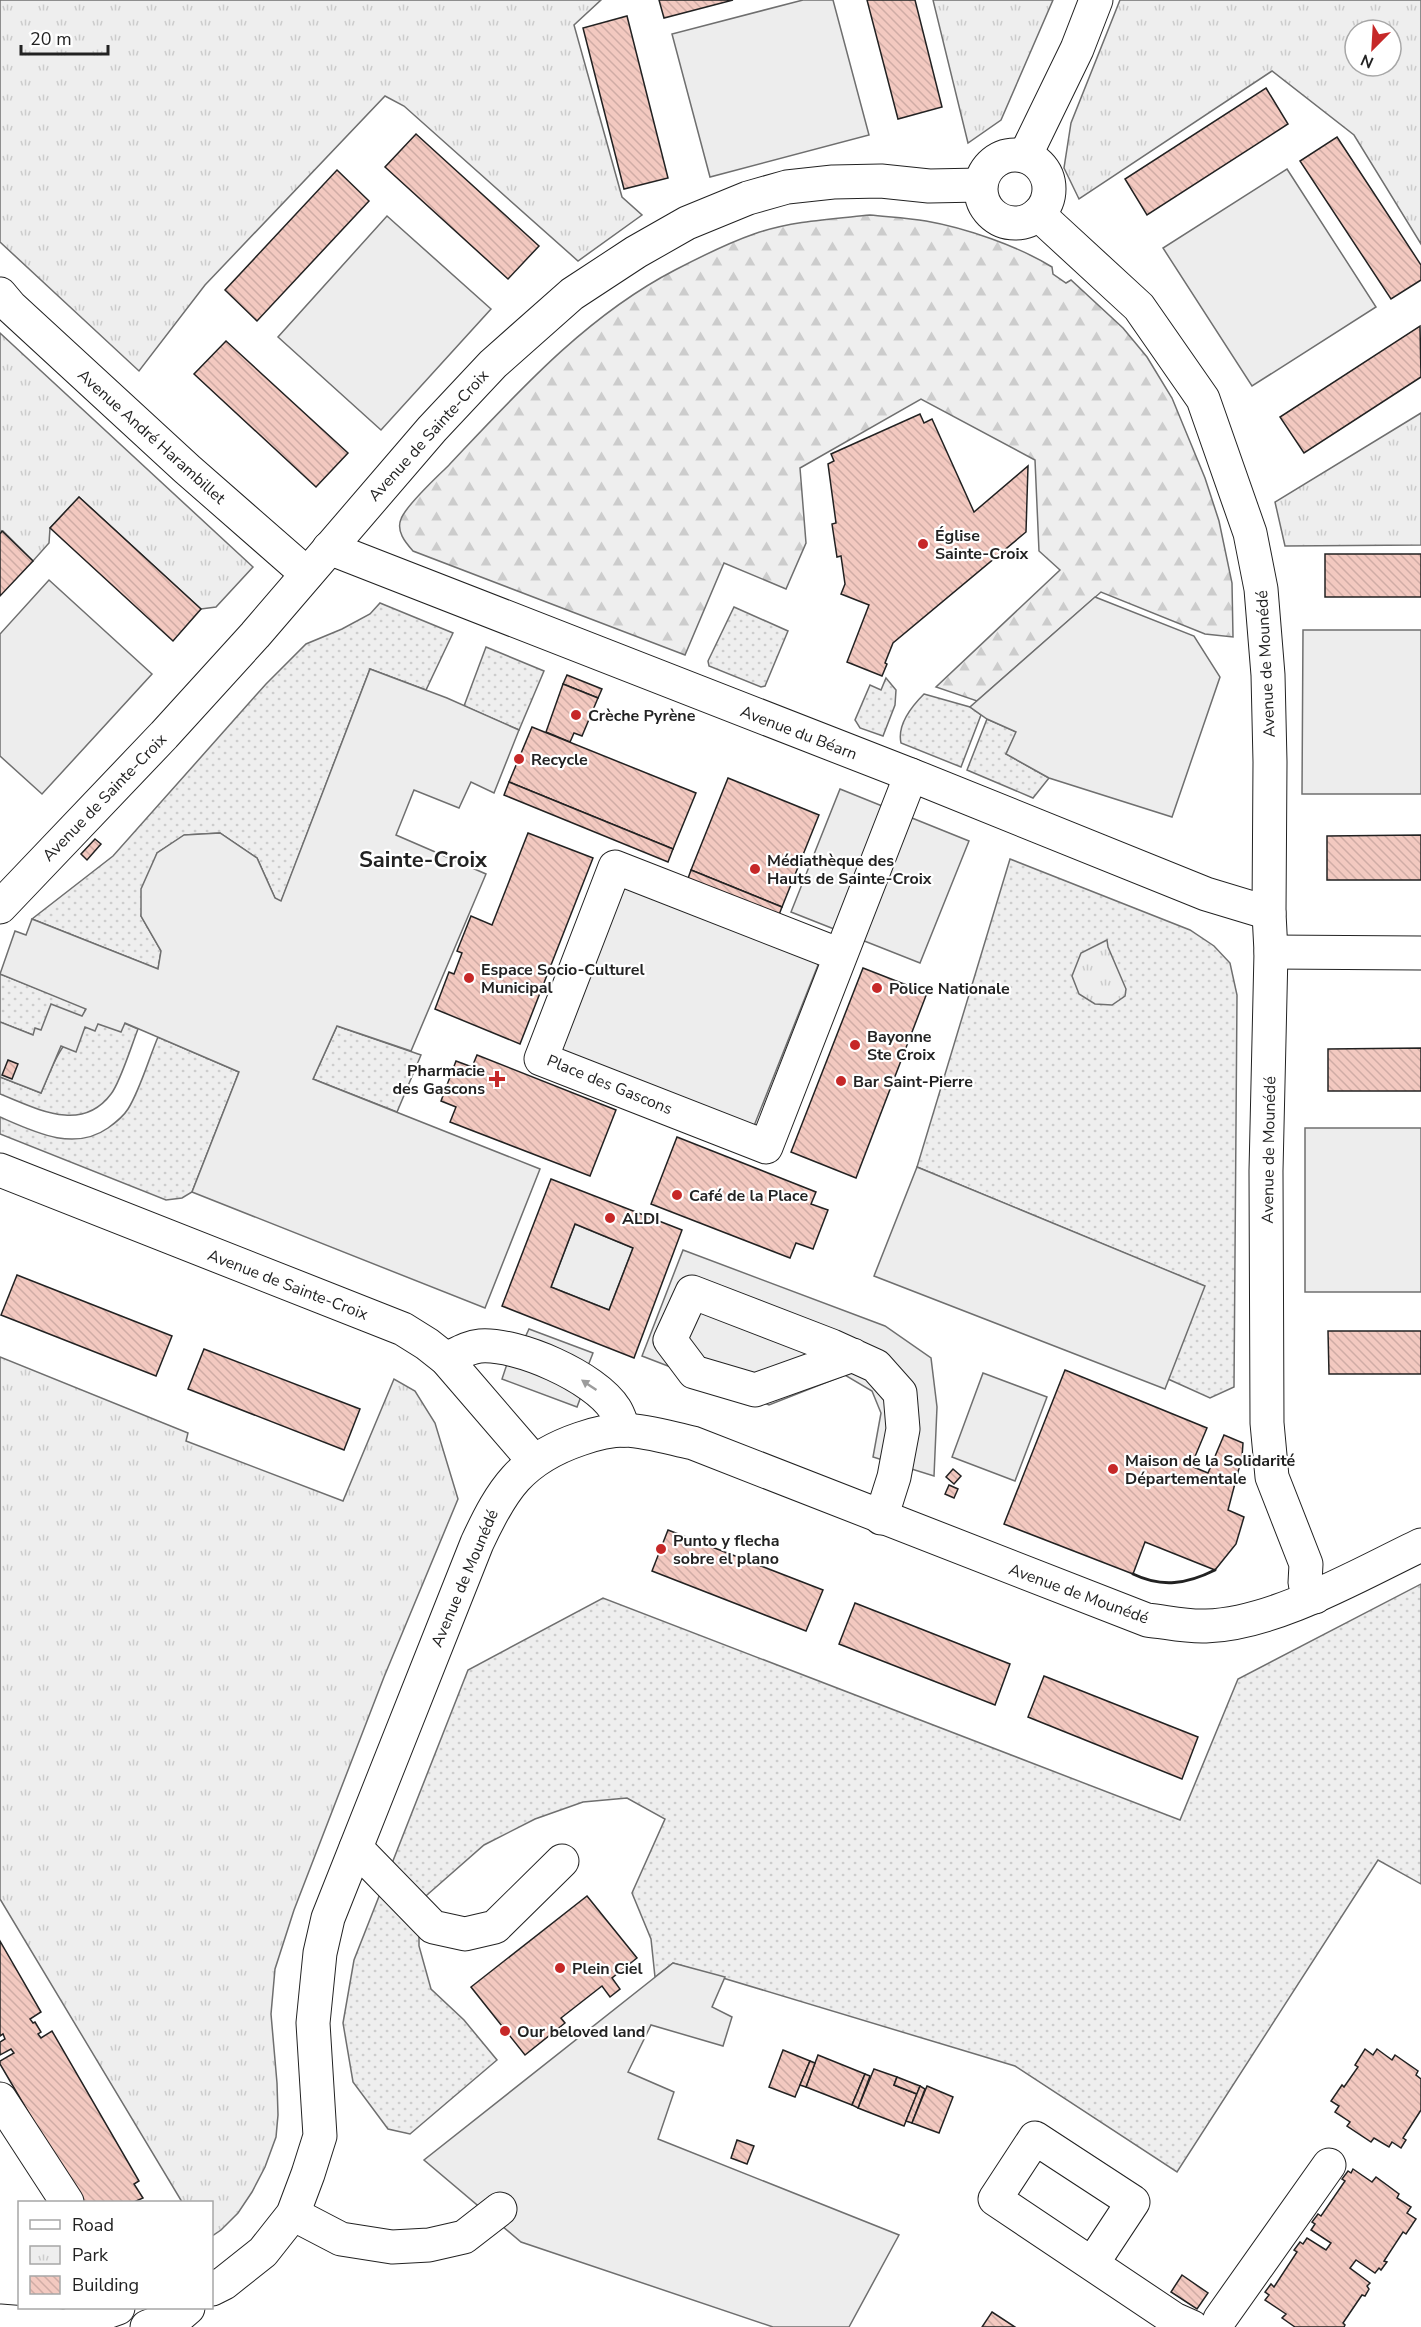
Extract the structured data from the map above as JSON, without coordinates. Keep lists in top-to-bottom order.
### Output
{
  "streets": {
    "street": [
      "Avenue de Sainte-Croix",
      "Avenue André Harambillet",
      "Avenue de Mounédé",
      "Avenue du Béarn",
      "Place des Gascons"
    ]
  },
  "crossings": [
    ["Avenue de Sainte-Croix", "Avenue André Harambillet"],
    ["Avenue de Sainte-Croix", "Avenue de Mounédé"],
    ["Avenue de Sainte-Croix", "Avenue du Béarn"],
    ["Avenue de Mounédé", "Avenue du Béarn"],
    ["Avenue du Béarn", "Place des Gascons"]
  ],
  "districts": ["Sainte-Croix"],
  "places": {
    "other": [
      "Église Sainte-Croix",
      "Crèche Pyrène",
      "Recycle",
      "Médiathèque des Hauts de Sainte-Croix",
      "Espace Socio-Culturel Municipal",
      "Police Nationale",
      "Bayonne Ste Croix",
      "Bar Saint-Pierre",
      "Café de la Place",
      "ALDI",
      "Maison de la Solidarité Départementale",
      "Punto y flecha sobre el plano",
      "Plein Ciel",
      "Our beloved land"
    ],
    "health": ["Pharmacie des Gascons"]
  },
  "legend": ["Road", "Park", "Building"],
  "scale_bar": "20 m",
  "north": "bottom left"
}
